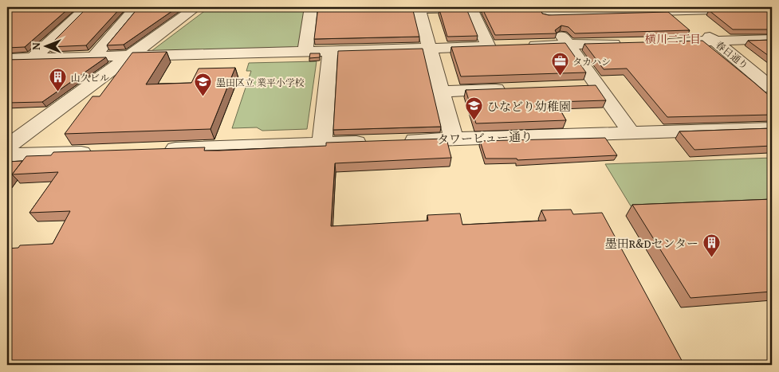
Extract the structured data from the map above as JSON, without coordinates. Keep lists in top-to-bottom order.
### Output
{
  "streets": {
    "street": ["春日通り", "タワービュー通り"]
  },
  "districts": ["横川二丁目"],
  "places": {
    "office": ["タカハシ"],
    "building": ["山久ビル", "墨田R&Dセンター"],
    "school or university": ["墨田区立 業平小学校", "ひなどり幼稚園"]
  },
  "north": "left"
}
